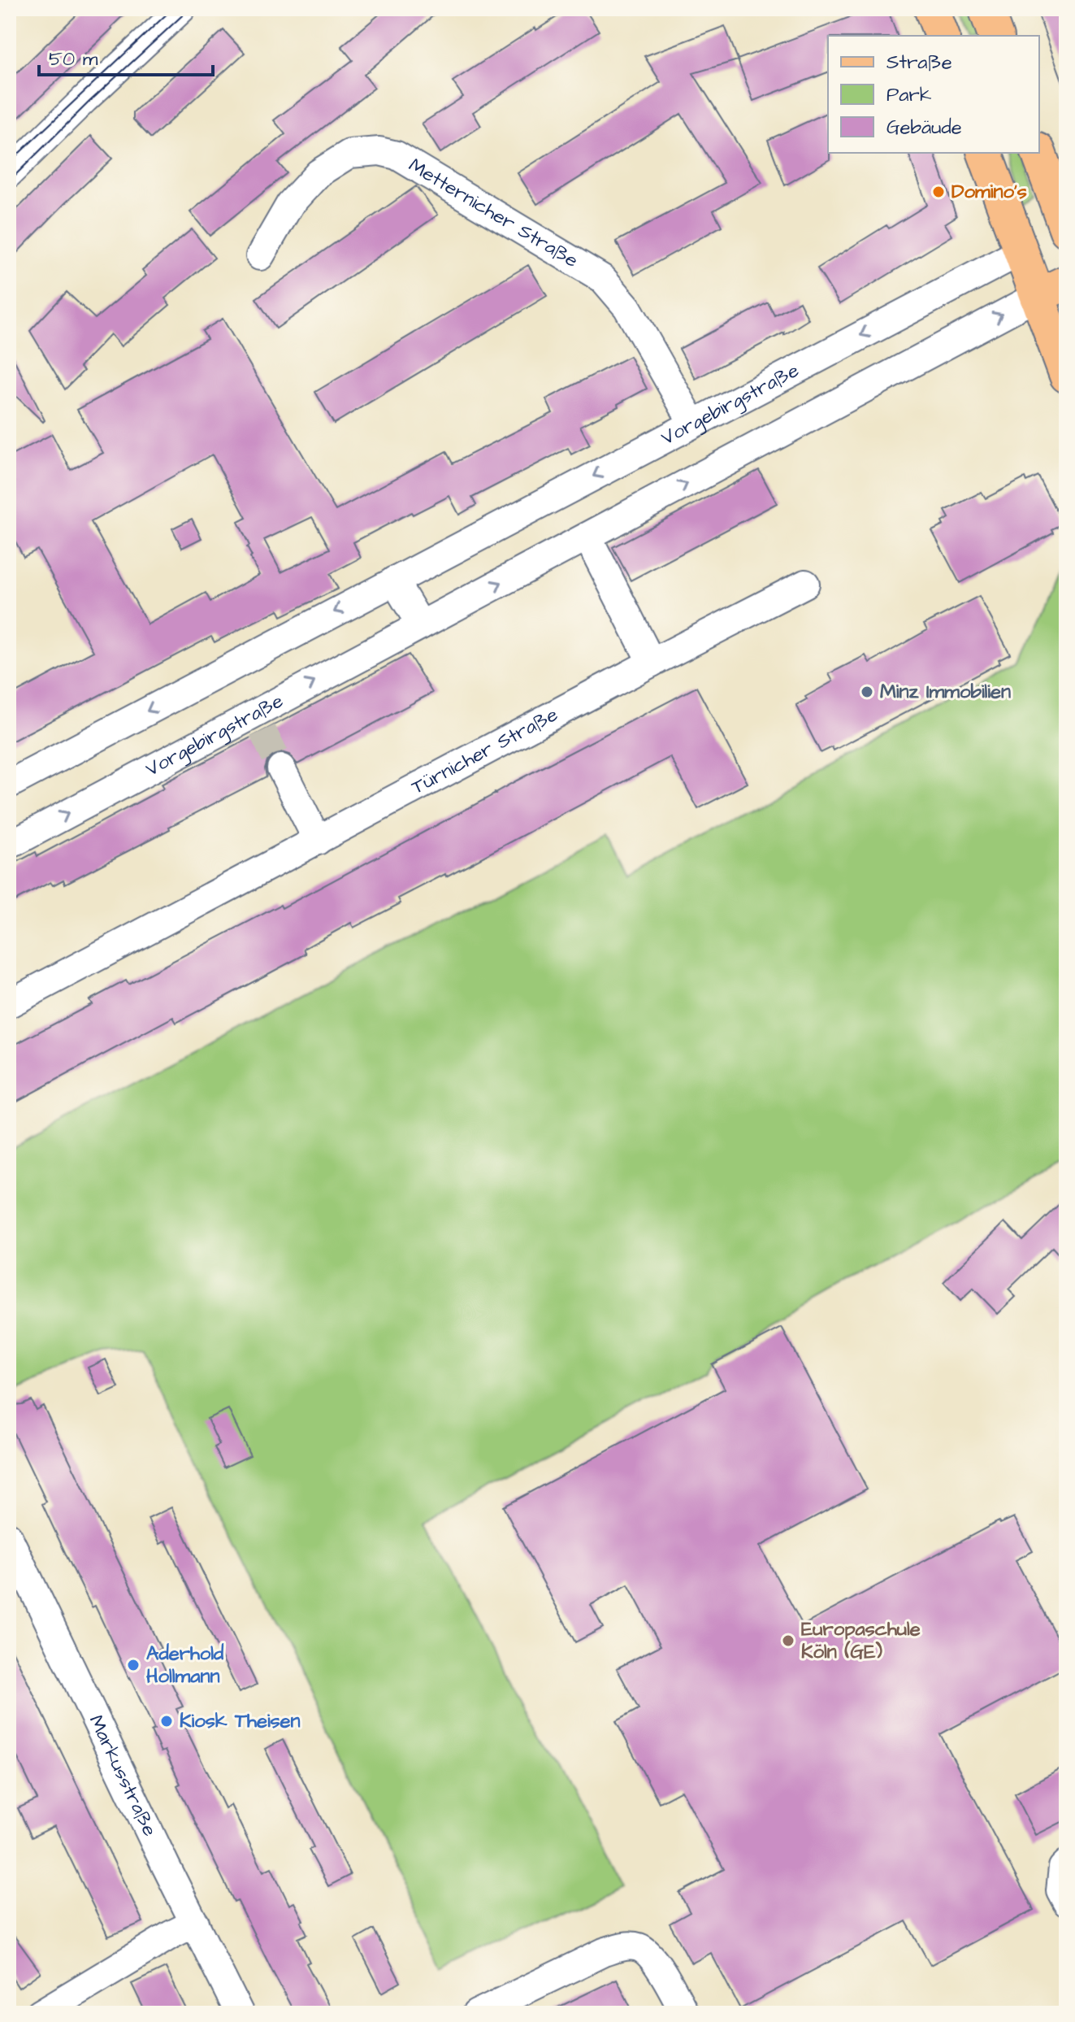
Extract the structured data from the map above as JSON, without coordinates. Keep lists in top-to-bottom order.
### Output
{
  "streets": {
    "main road": ["Vorgebirgstraße"],
    "street": ["Metternicher Straße", "Türnicher Straße", "Markusstraße"]
  },
  "crossings": [
    ["Metternicher Straße", "Vorgebirgstraße"]
  ],
  "places": [
    "Domino's",
    "Minz Immobilien",
    "Europaschule Köln (GE)",
    "Aderhold Hollmann",
    "Kiosk Theisen"
  ],
  "legend": ["Straße", "Park", "Gebäude"],
  "scale_bar": "50 m"
}
